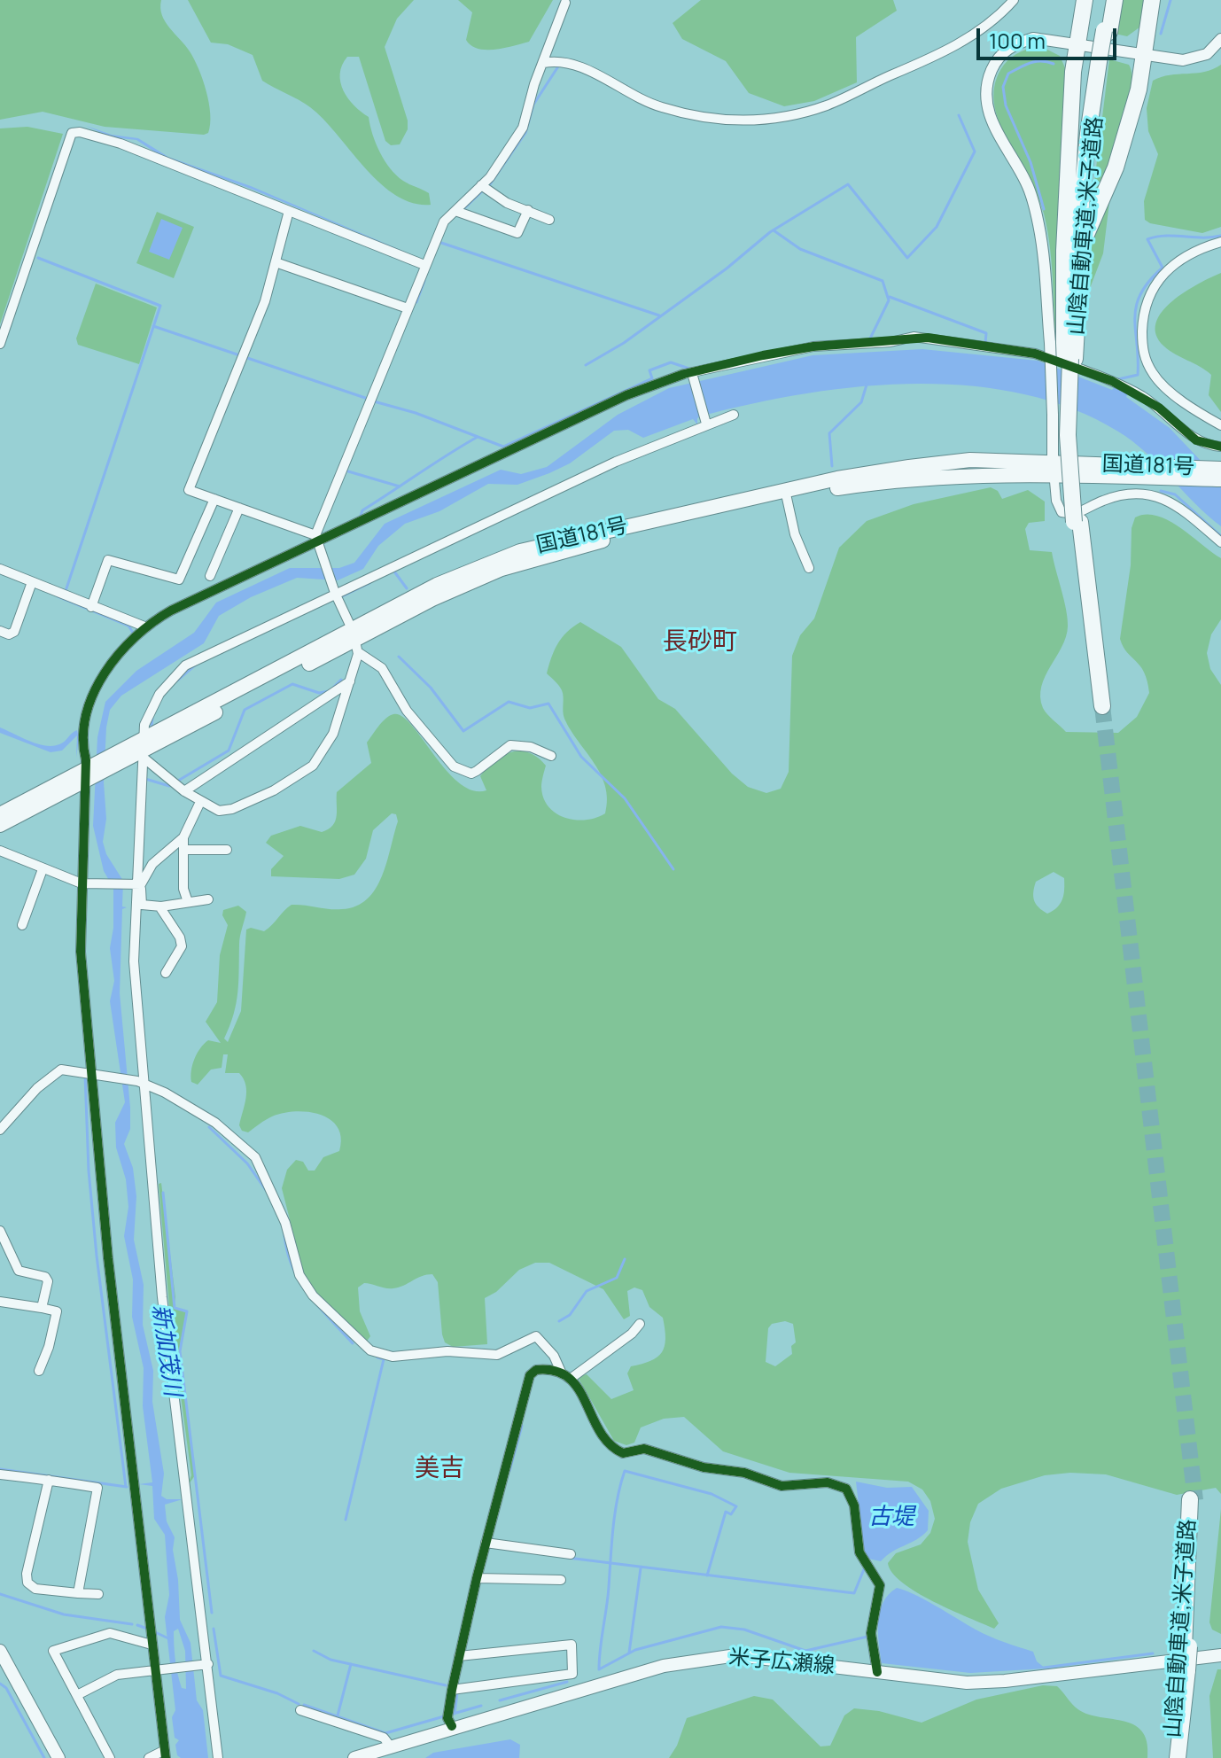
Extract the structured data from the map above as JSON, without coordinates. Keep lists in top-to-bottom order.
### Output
{
  "streets": {
    "highway": ["山陰自動車道;米子道路", "国道181号"],
    "main road": ["米子広瀬線"]
  },
  "districts": ["長砂町", "美吉"],
  "water": ["新加茂川", "古堤"],
  "scale_bar": "100 m"
}
